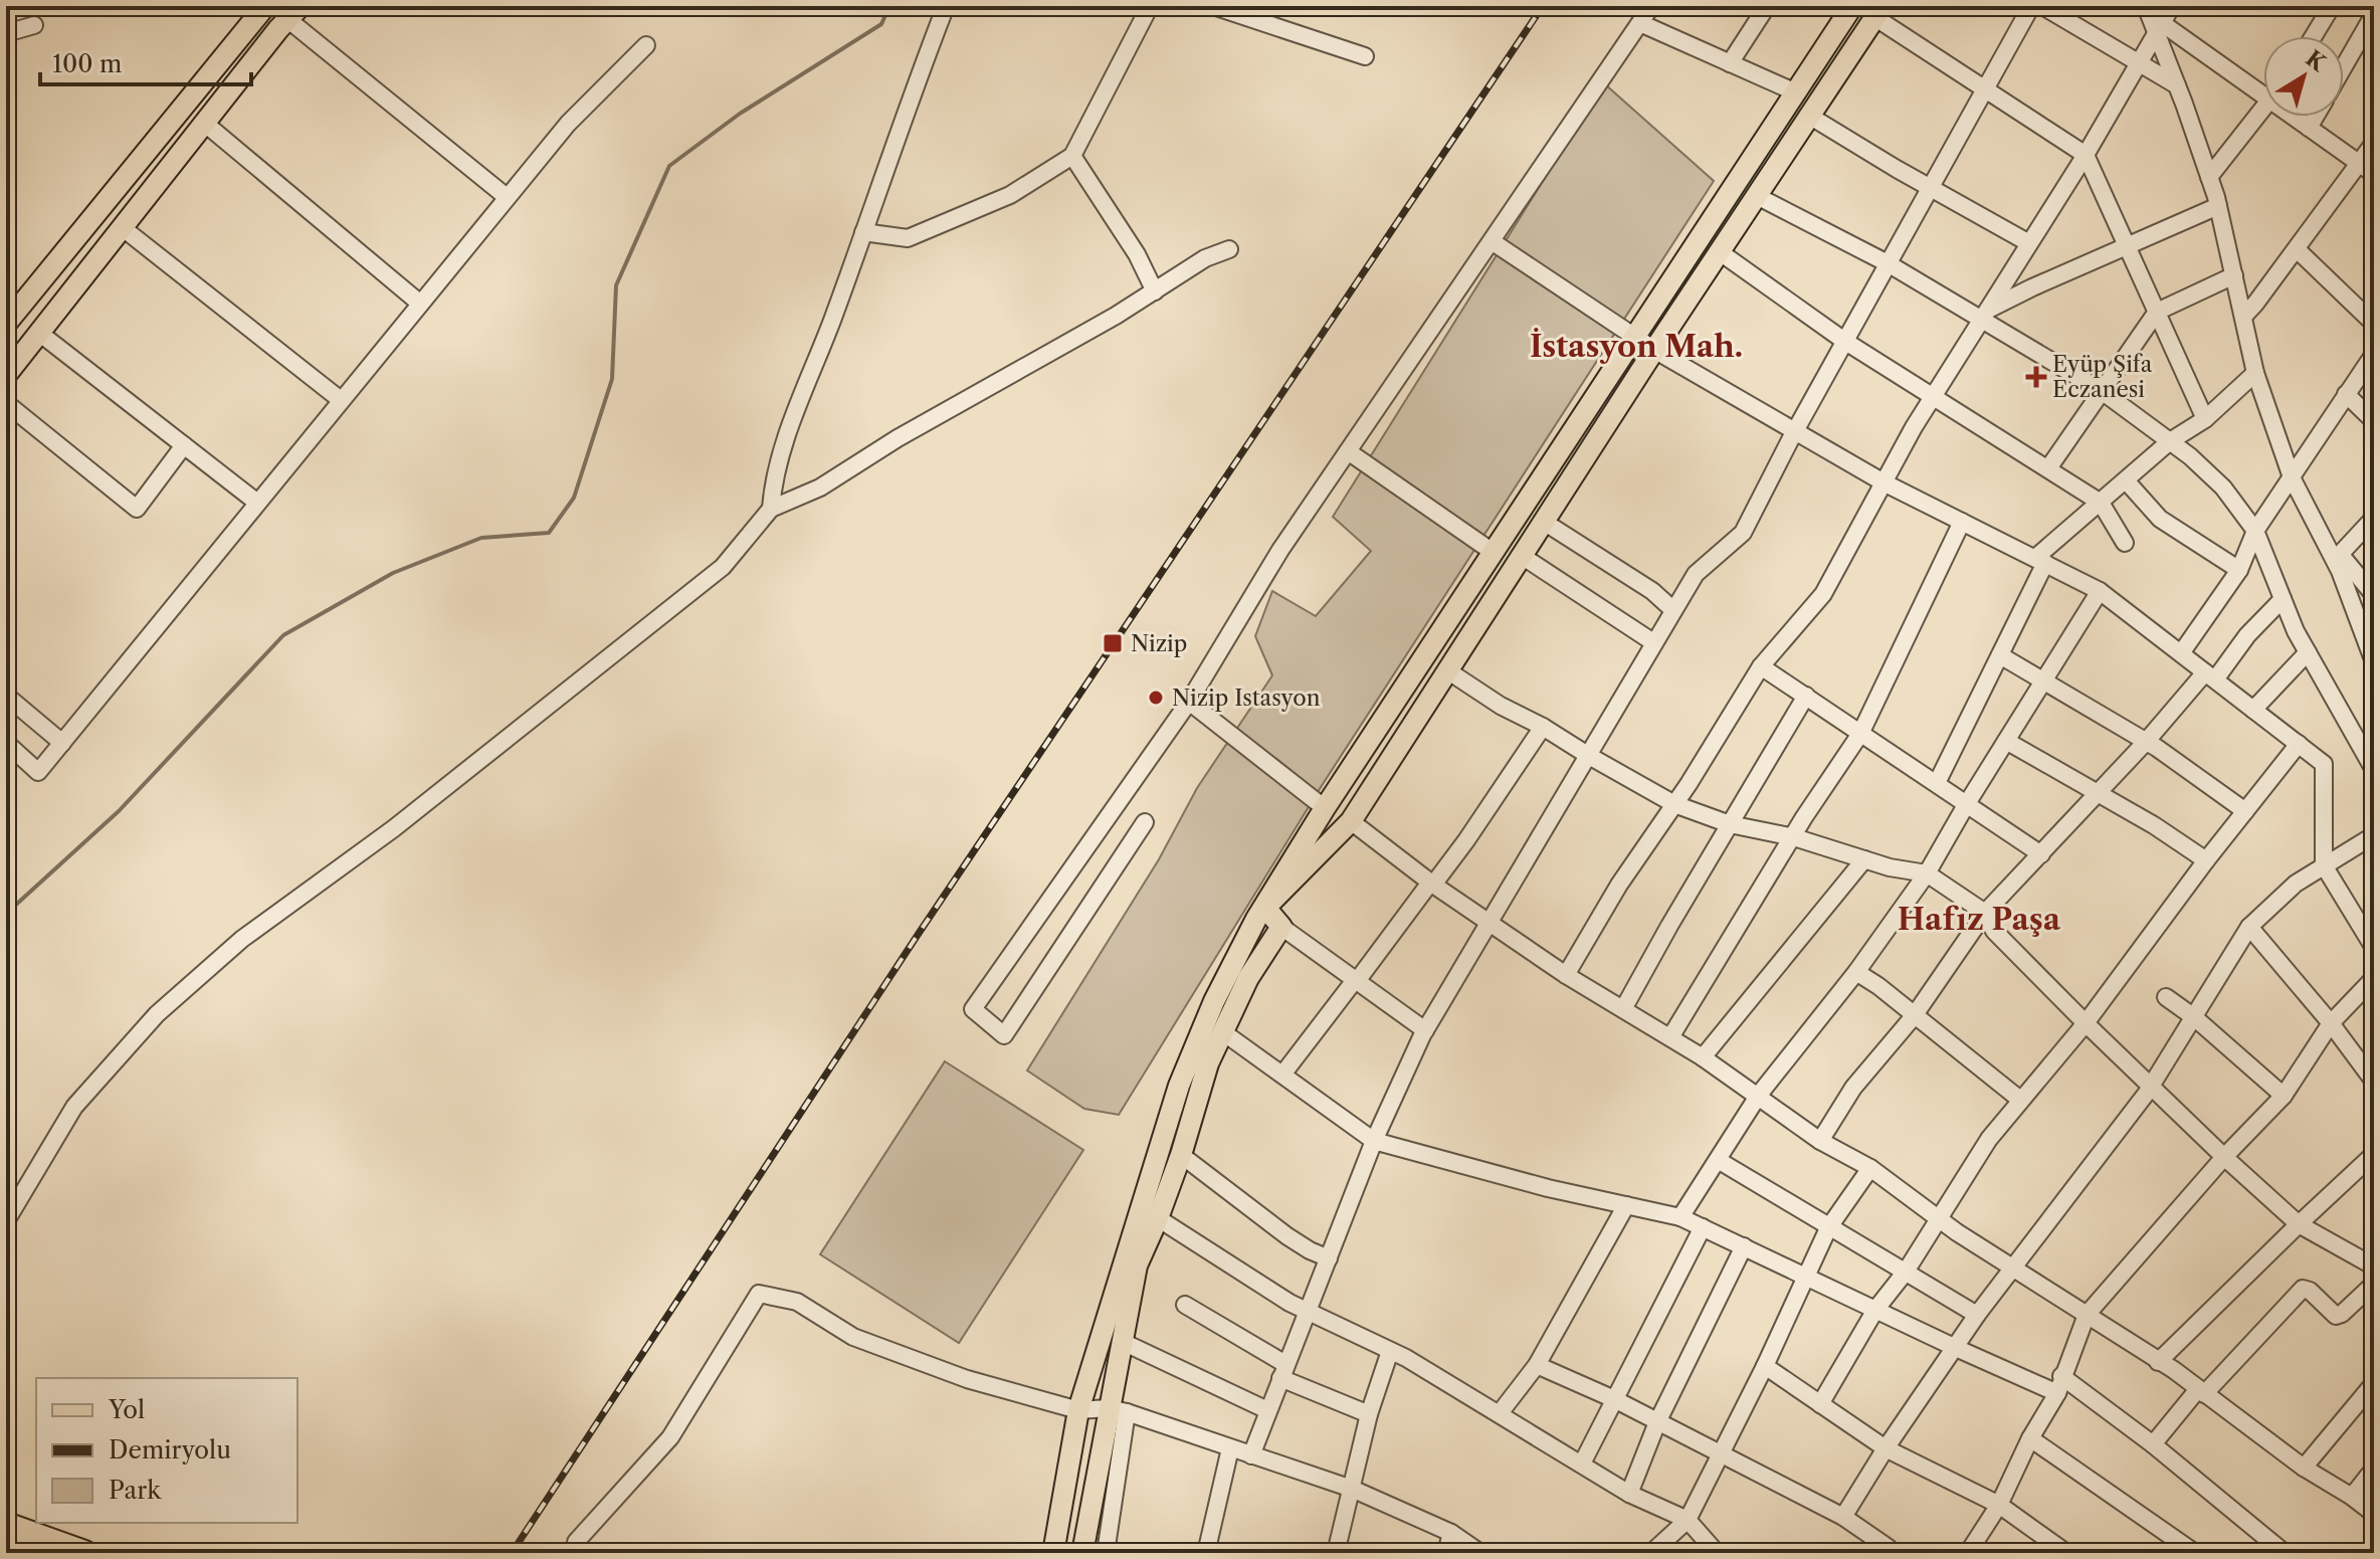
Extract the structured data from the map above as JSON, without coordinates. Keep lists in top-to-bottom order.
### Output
{
  "districts": ["İstasyon Mah.", "Hafız Paşa"],
  "places": {
    "health": ["Eyüp Şifa Eczanesi"],
    "transit": ["Nizip"],
    "other": ["Nizip Istasyon"]
  },
  "legend": ["Yol", "Demiryolu", "Park"],
  "scale_bar": "100 m",
  "north": "top right"
}
